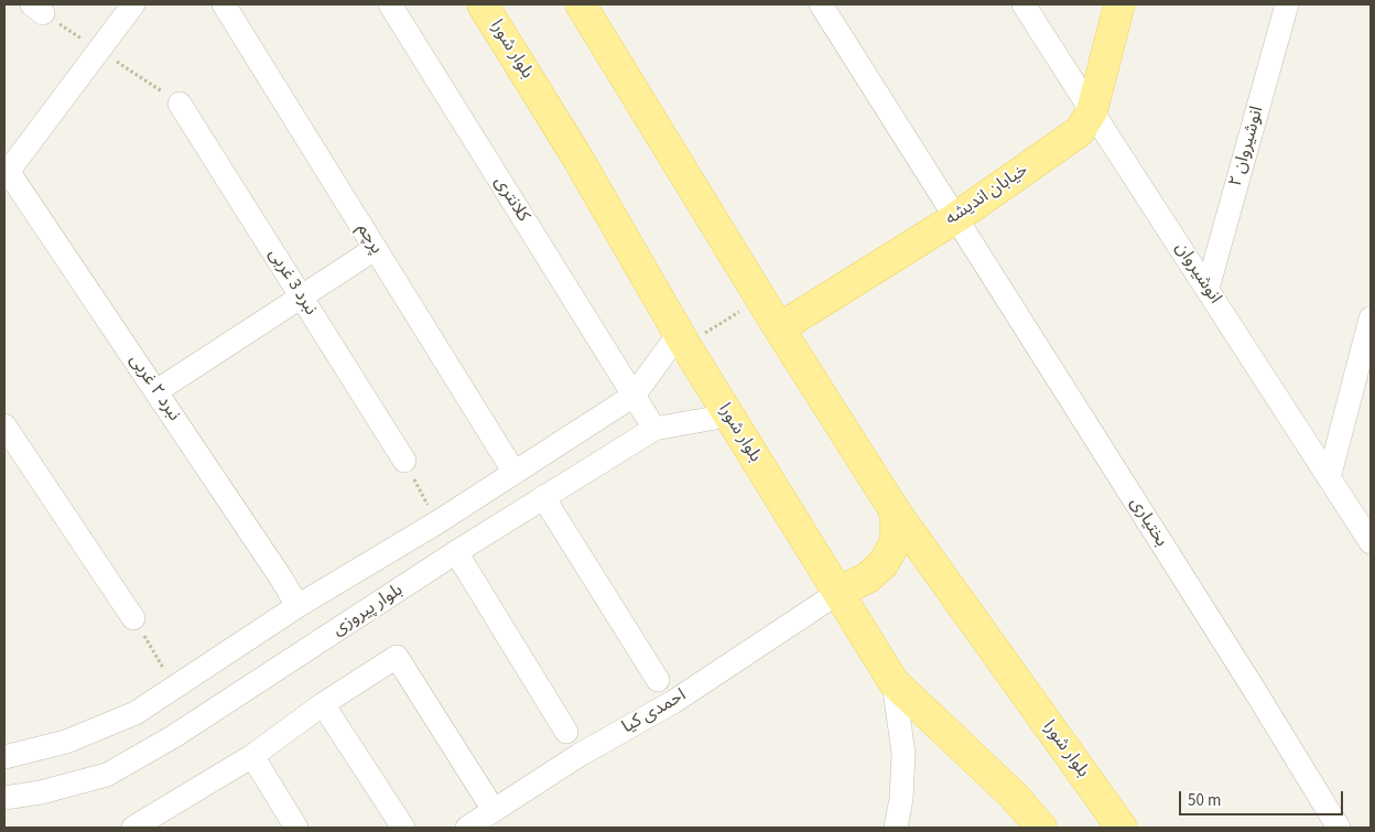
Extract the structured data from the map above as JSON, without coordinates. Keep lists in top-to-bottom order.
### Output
{
  "streets": {
    "main road": ["بلوار شورا", "خیابان اندیشه"],
    "street": [
      "انوشیروان ۲",
      "کلانتری",
      "پرچم",
      "انوشیروان",
      "نبرد 3 غربی",
      "نبرد ۲ غربی",
      "بختیاری",
      "بلوار پیروزی",
      "احمدی کیا"
    ]
  },
  "crossings": [
    ["بلوار شورا", "خیابان اندیشه"],
    ["بلوار شورا", "بلوار پیروزی"],
    ["بلوار شورا", "احمدی کیا"],
    ["انوشیروان ۲", "انوشیروان"],
    ["خیابان اندیشه", "انوشیروان"],
    ["خیابان اندیشه", "بختیاری"],
    ["کلانتری", "بلوار پیروزی"]
  ],
  "scale_bar": "50 m"
}
